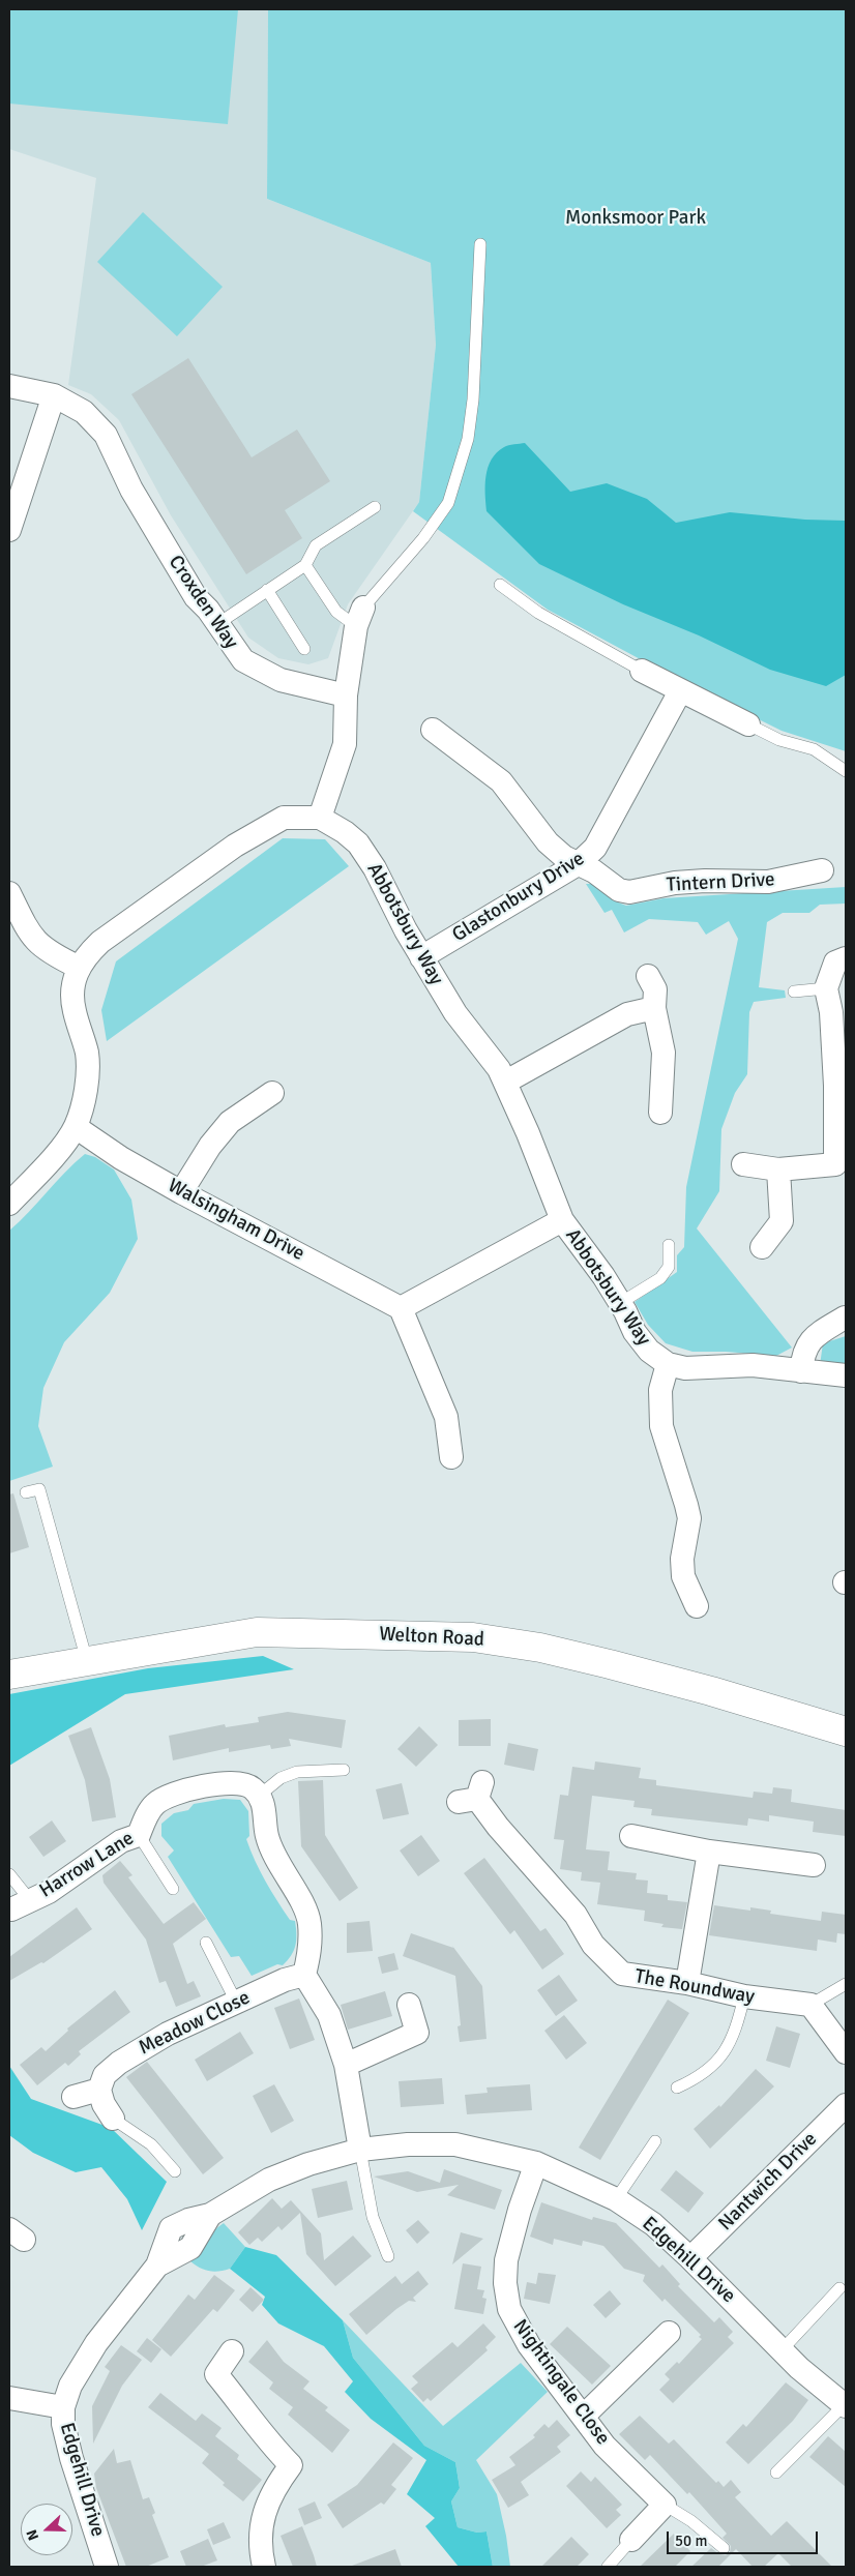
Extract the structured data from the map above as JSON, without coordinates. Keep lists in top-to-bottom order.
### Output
{
  "streets": {
    "street": [
      "Croxden Way",
      "Tintern Drive",
      "Glastonbury Drive",
      "Abbotsbury Way",
      "Walsingham Drive",
      "Welton Road",
      "Harrow Lane",
      "The Roundway",
      "Meadow Close",
      "Nantwich Drive",
      "Edgehill Drive",
      "Nightingale Close"
    ]
  },
  "crossings": [
    ["Tintern Drive", "Glastonbury Drive"],
    ["Glastonbury Drive", "Abbotsbury Way"],
    ["Nantwich Drive", "Edgehill Drive"],
    ["Edgehill Drive", "Nightingale Close"]
  ],
  "parks": ["Monksmoor Park"],
  "scale_bar": "50 m",
  "north": "left"
}
